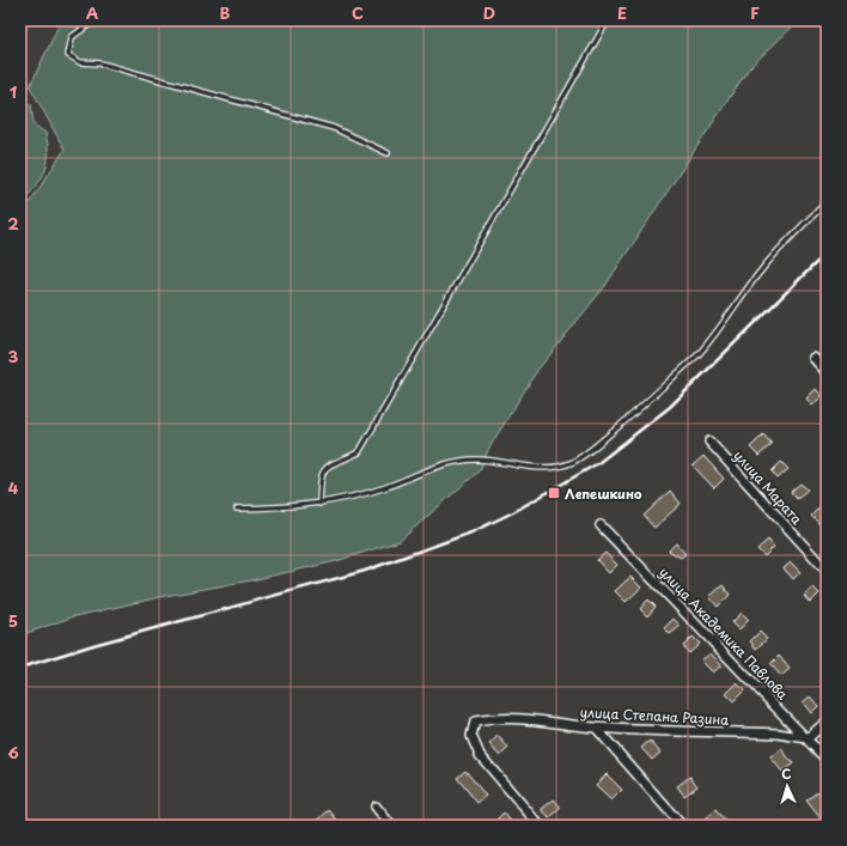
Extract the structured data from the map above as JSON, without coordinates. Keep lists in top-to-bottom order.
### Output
{
  "streets": {
    "street": ["улица Марата", "улица Академика Павлова", "улица Степана Разина"]
  },
  "crossings": [
    ["улица Академика Павлова", "улица Степана Разина"]
  ],
  "places": {
    "transit": ["Лепешкино"]
  },
  "north": "top",
  "grid": {
    "columns": [
      "A",
      "B",
      "C",
      "D",
      "E",
      "F"
    ],
    "rows": [
      "1",
      "2",
      "3",
      "4",
      "5",
      "6"
    ]
  }
}
